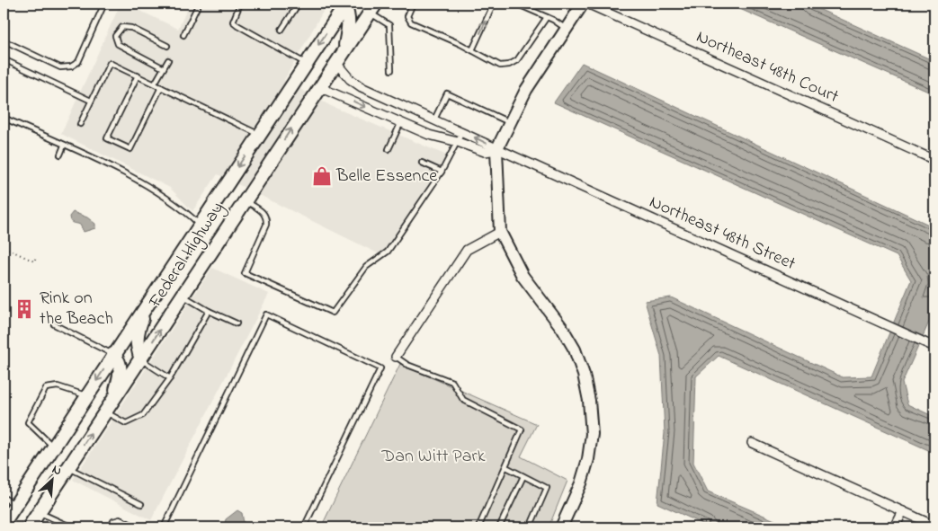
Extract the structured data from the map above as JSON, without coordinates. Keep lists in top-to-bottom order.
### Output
{
  "streets": {
    "main road": ["Federal Highway"],
    "street": ["Northeast 48th Court", "Northeast 48th Street"]
  },
  "crossings": [
    ["Northeast 48th Street", "Federal Highway"]
  ],
  "parks": ["Dan Witt Park"],
  "places": {
    "shop": ["Belle Essence"],
    "building": ["Rink on the Beach"]
  },
  "north": "top right"
}
